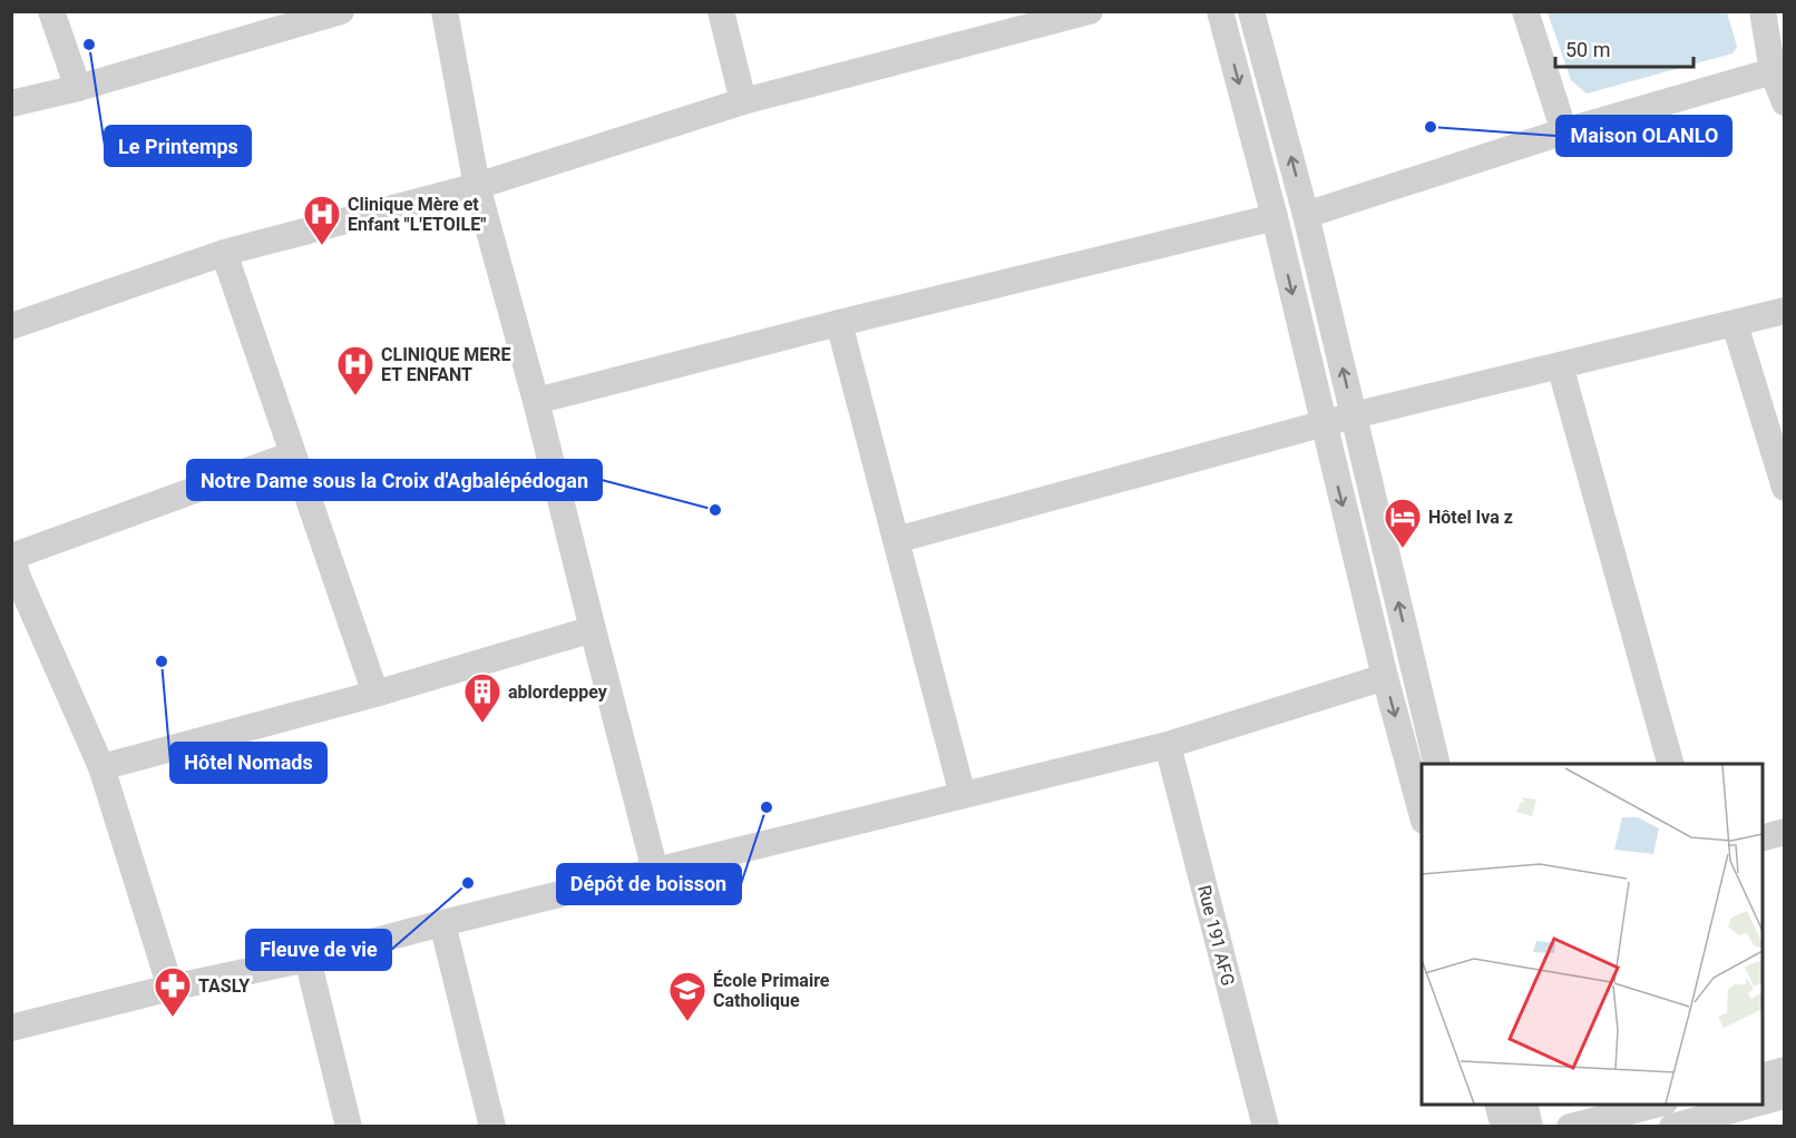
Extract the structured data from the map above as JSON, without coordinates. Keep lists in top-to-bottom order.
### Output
{
  "streets": {
    "street": ["Rue 191 AFG"]
  },
  "places": {
    "other": [
      "Le Printemps",
      "Maison OLANLO",
      "Notre Dame sous la Croix d'Agbalépédogan",
      "Hôtel Nomads",
      "Dépôt de boisson",
      "Fleuve de vie"
    ],
    "hospital": ["Clinique Mère et Enfant \"L'ETOILE\"", "CLINIQUE MERE ET ENFANT"],
    "hotel": ["Hôtel Iva z"],
    "building": ["ablordeppey"],
    "pharmacy": ["TASLY"],
    "school or university": ["École Primaire Catholique"]
  },
  "scale_bar": "50 m"
}
